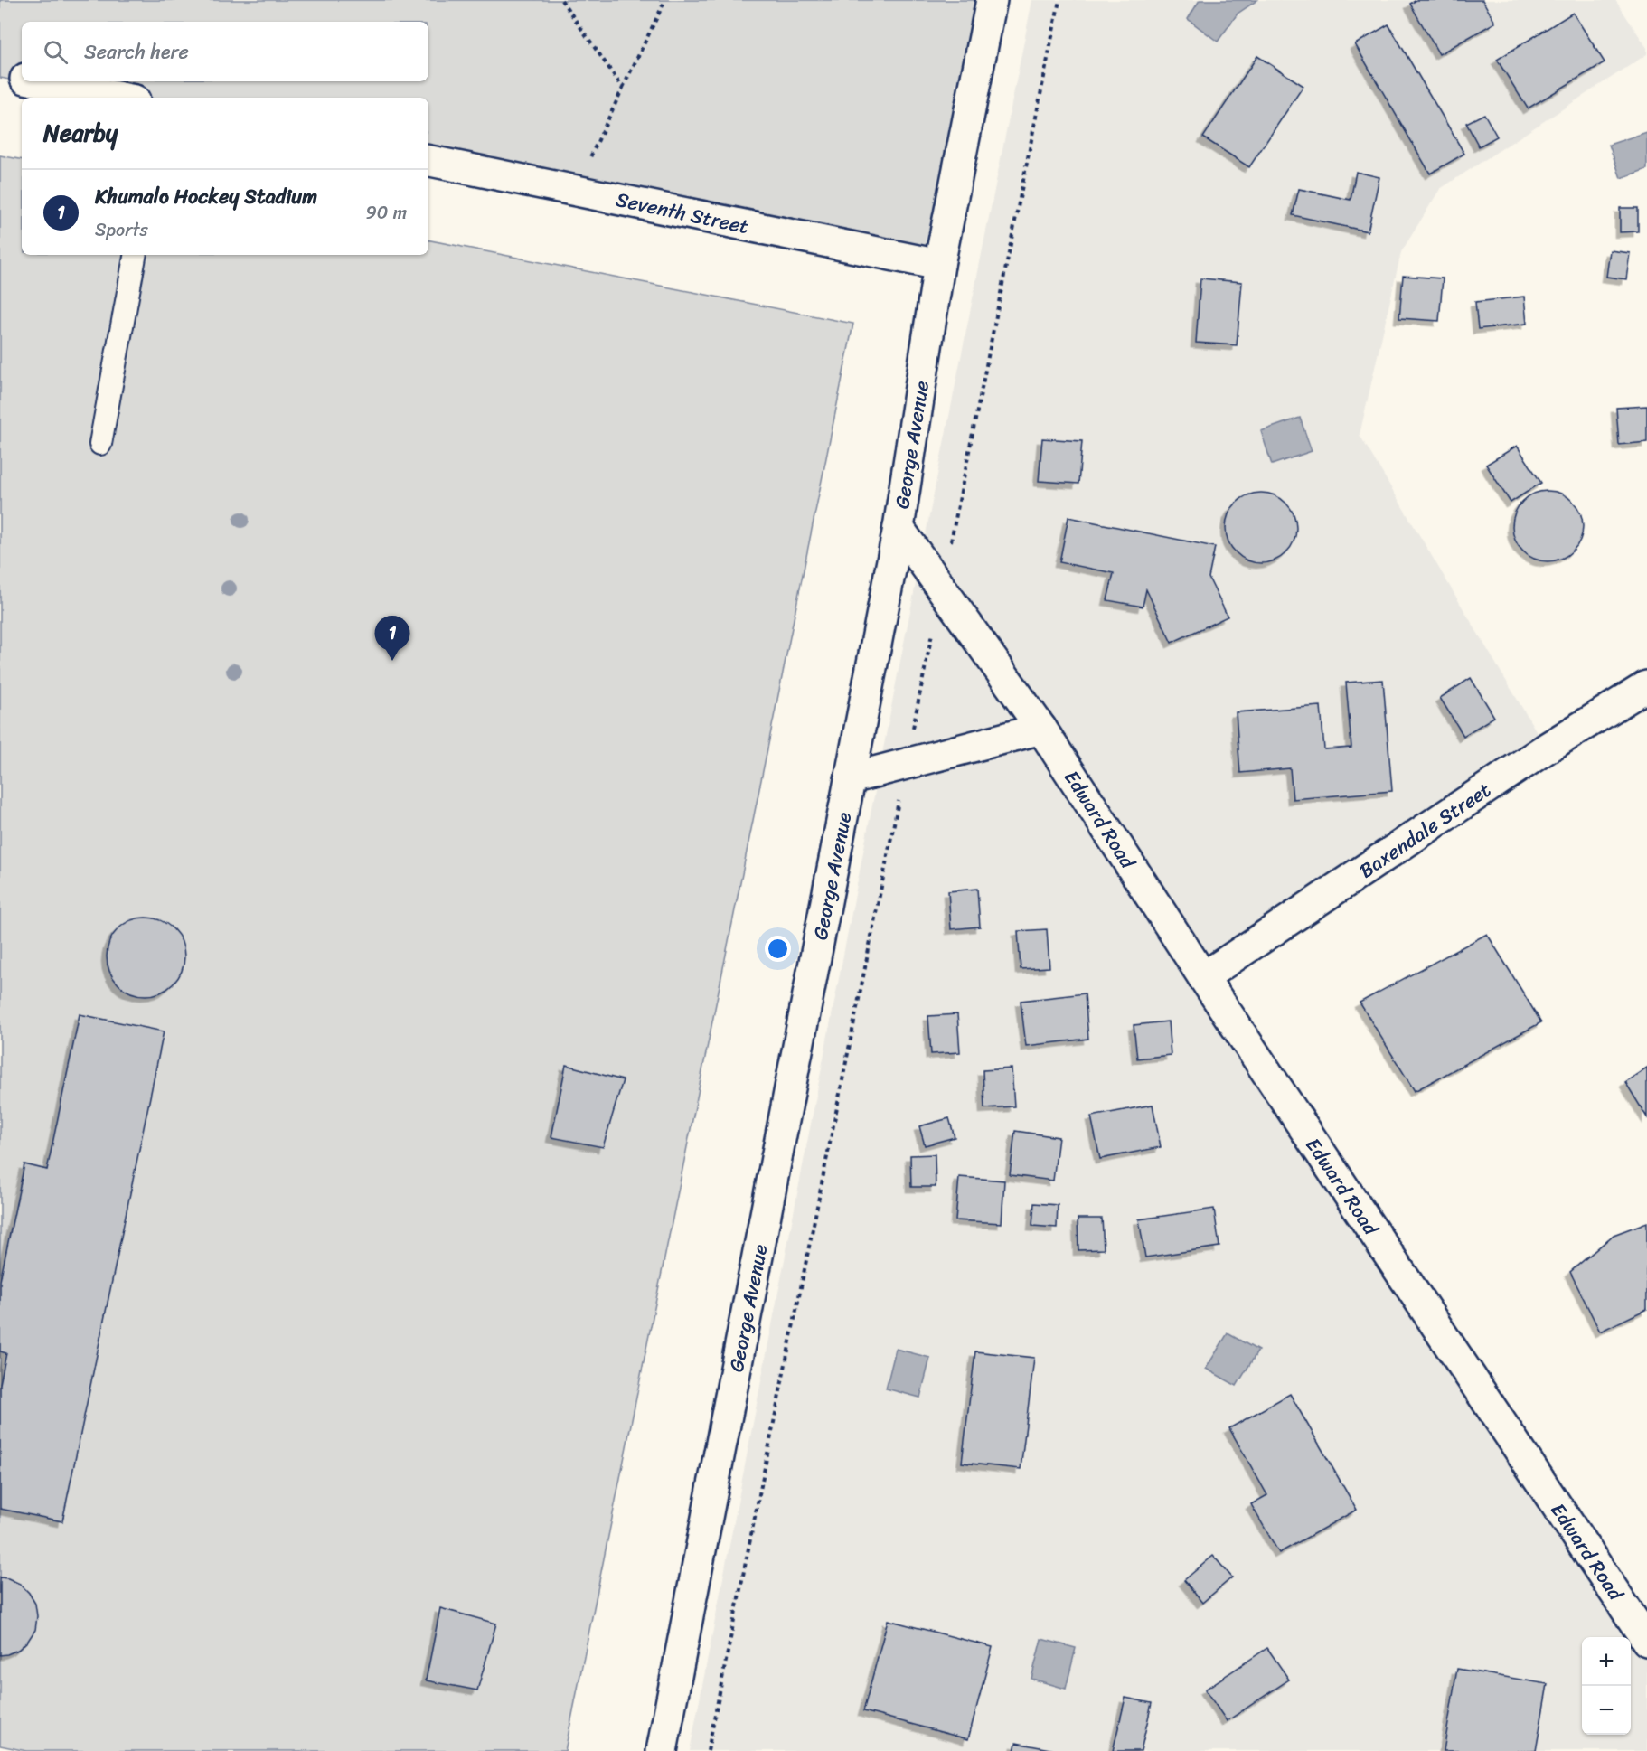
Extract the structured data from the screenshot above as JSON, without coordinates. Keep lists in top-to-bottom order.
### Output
{
  "streets": {
    "street": [
      "Seventh Street",
      "George Avenue",
      "Edward Road",
      "Baxendale Street"
    ]
  },
  "crossings": [
    ["Seventh Street", "George Avenue"],
    ["George Avenue", "Edward Road"],
    ["Edward Road", "Baxendale Street"]
  ],
  "page": {
    "search": "Search here",
    "heading": "Nearby",
    "list": [
      {
        "mark": "1",
        "name": "Khumalo Hockey Stadium",
        "note": "Sports",
        "value": "90 m"
      }
    ],
    "pins": "1",
    "map_buttons": ["+", "−"]
  }
}
